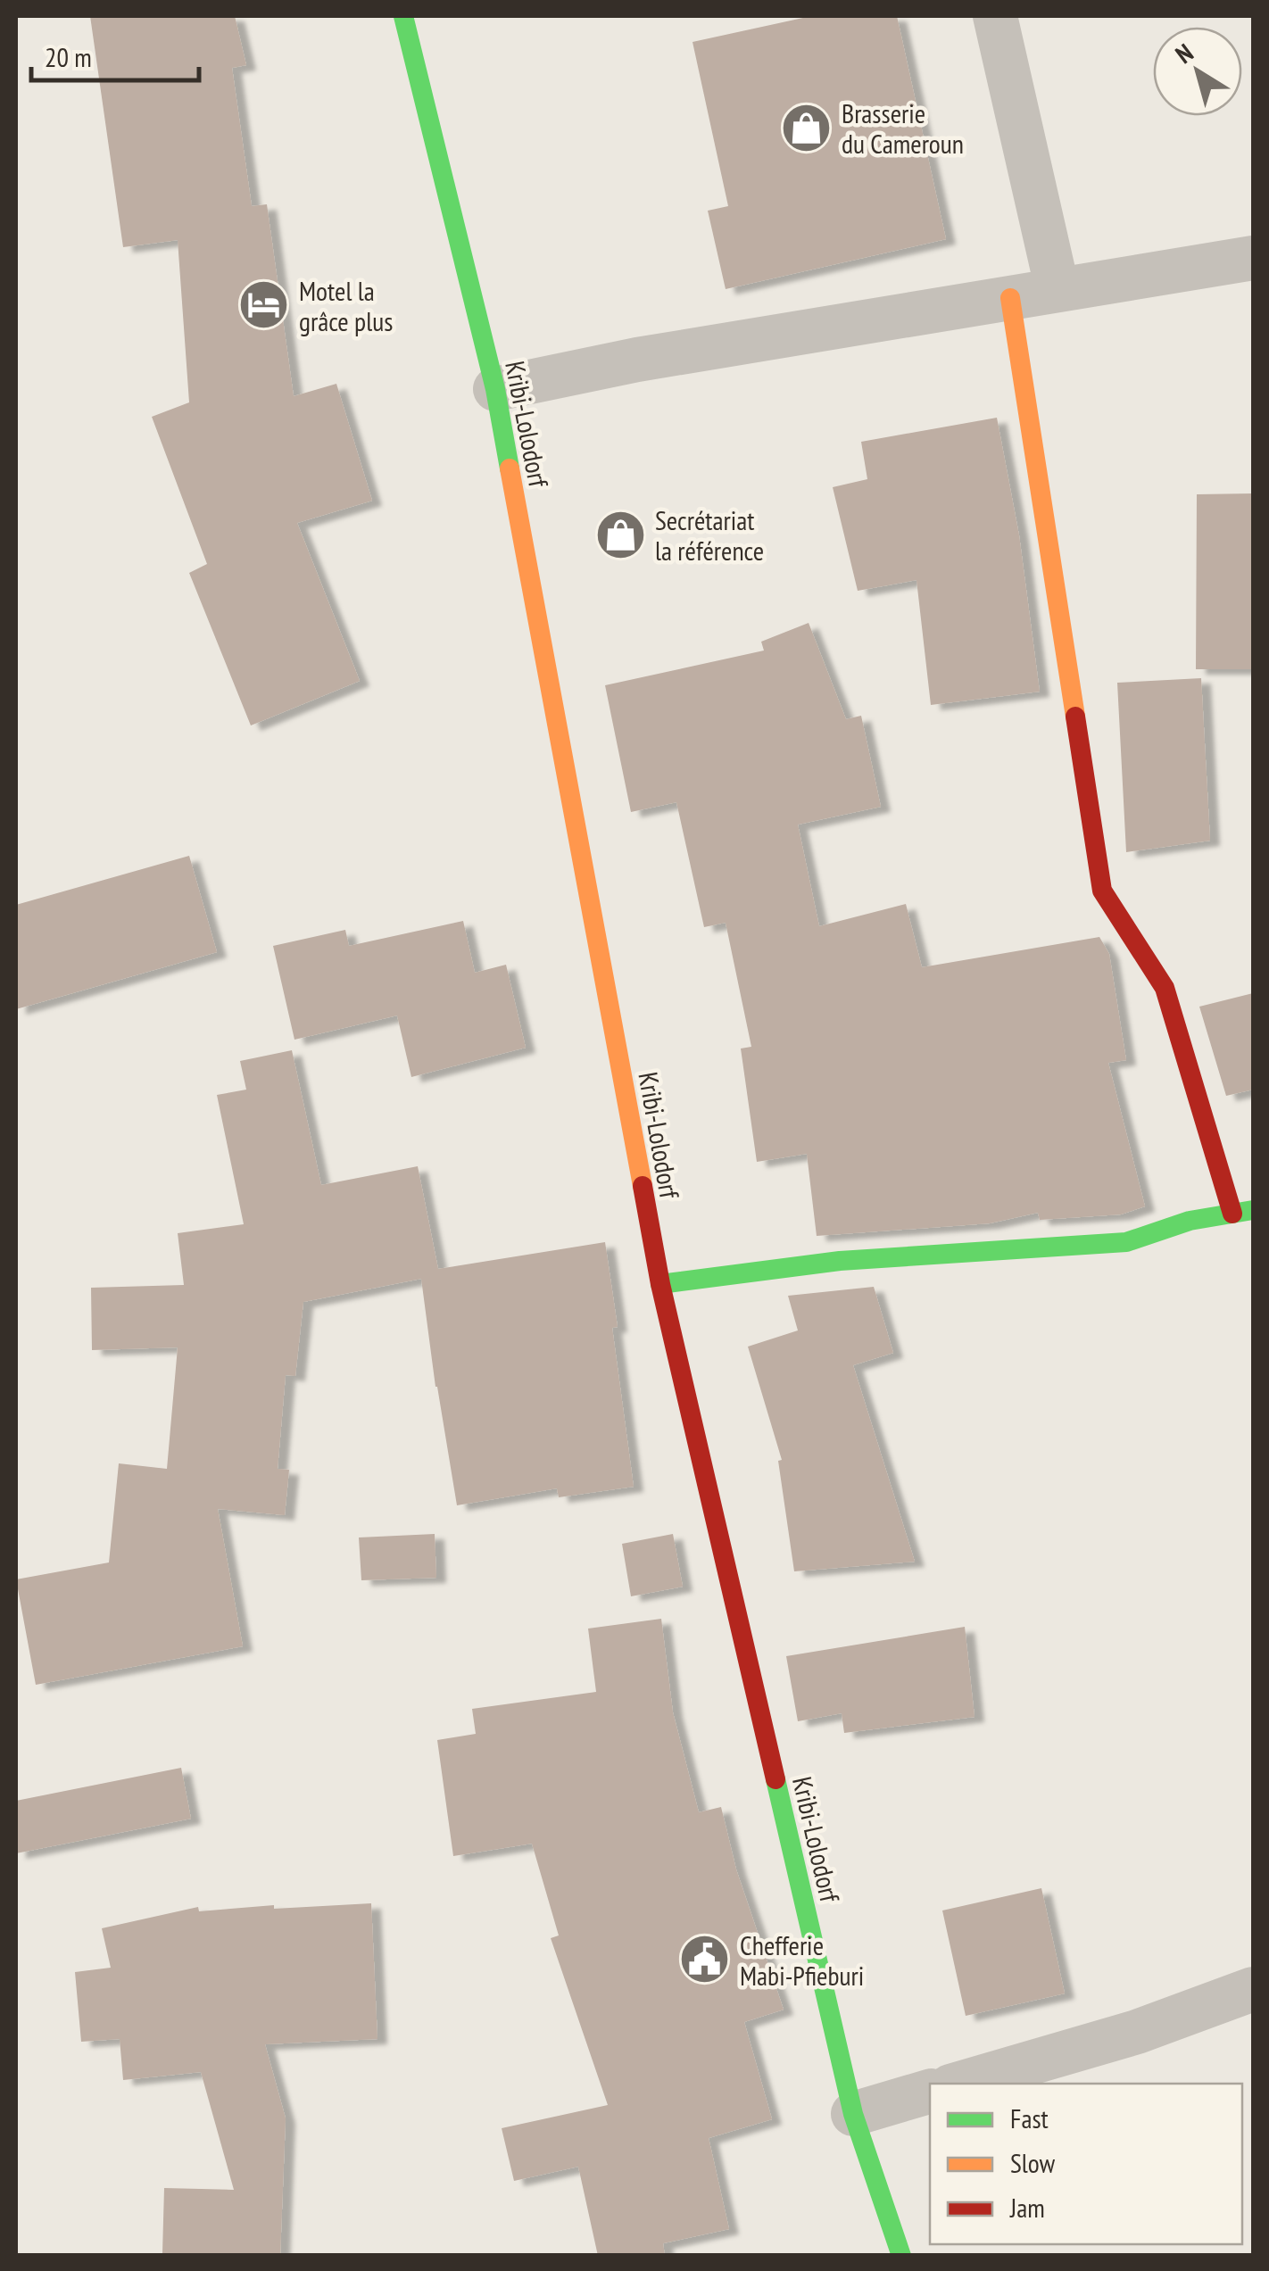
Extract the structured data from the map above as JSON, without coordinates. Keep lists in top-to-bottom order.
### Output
{
  "streets": {
    "main road": ["Kribi-Lolodorf"]
  },
  "places": {
    "shop": ["Brasserie du Cameroun", "Secrétariat la référence"],
    "hotel": ["Motel la grâce plus"],
    "public building": ["Chefferie Mabi-Pfieburi"]
  },
  "legend": ["Fast", "Slow", "Jam"],
  "scale_bar": "20 m",
  "north": "top left"
}
